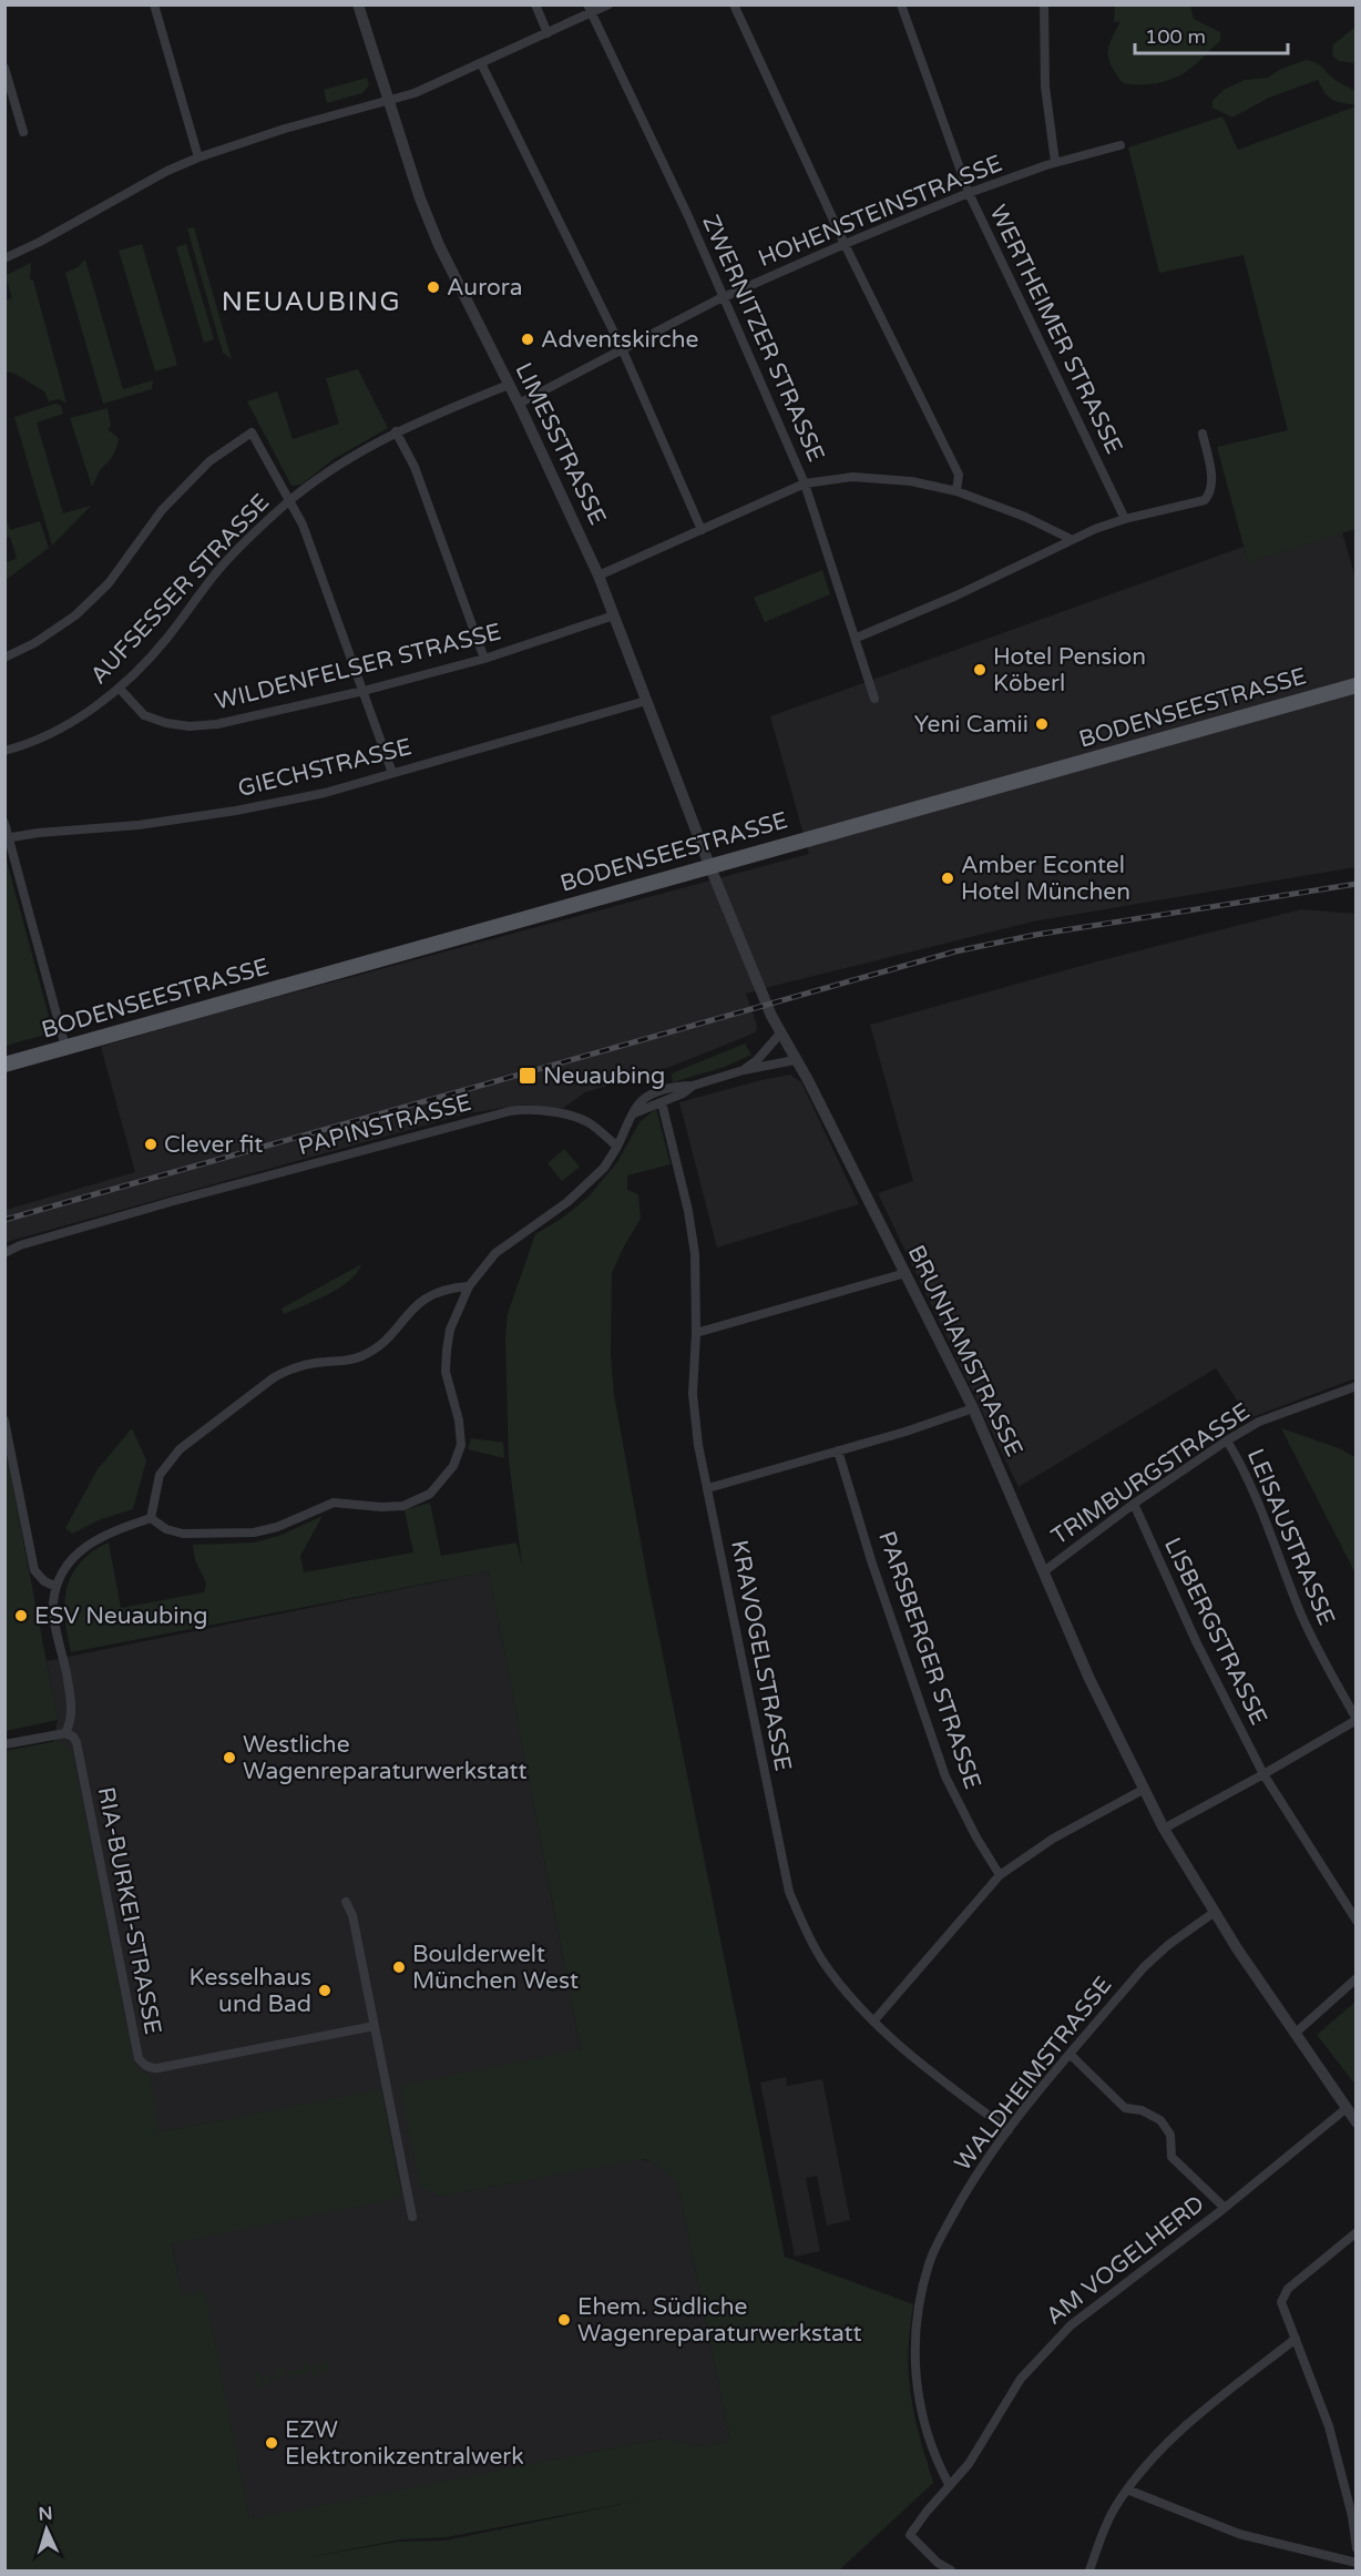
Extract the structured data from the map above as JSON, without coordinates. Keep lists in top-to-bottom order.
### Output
{
  "streets": {
    "main road": ["BODENSEESTRASSE"],
    "street": [
      "HOHENSTEINSTRASSE",
      "WERTHEIMER STRASSE",
      "ZWERNITZER STRASSE",
      "LIMESSTRASSE",
      "AUFSESSER STRASSE",
      "WILDENFELSER STRASSE",
      "GIECHSTRASSE",
      "PAPINSTRASSE",
      "BRUNHAMSTRASSE",
      "TRIMBURGSTRASSE",
      "LEISAUSTRASSE",
      "LISBERGSTRASSE",
      "KRAVOGELSTRASSE",
      "PARSBERGER STRASSE",
      "RIA-BURKEI-STRASSE",
      "WALDHEIMSTRASSE",
      "AM VOGELHERD"
    ]
  },
  "crossings": [
    ["HOHENSTEINSTRASSE", "WERTHEIMER STRASSE"],
    ["HOHENSTEINSTRASSE", "ZWERNITZER STRASSE"],
    ["HOHENSTEINSTRASSE", "LIMESSTRASSE"],
    ["LIMESSTRASSE", "AUFSESSER STRASSE"],
    ["LIMESSTRASSE", "WILDENFELSER STRASSE"],
    ["LIMESSTRASSE", "BODENSEESTRASSE"],
    ["LIMESSTRASSE", "GIECHSTRASSE"],
    ["LIMESSTRASSE", "BRUNHAMSTRASSE"],
    ["AUFSESSER STRASSE", "WILDENFELSER STRASSE"],
    ["BODENSEESTRASSE", "BRUNHAMSTRASSE"],
    ["BRUNHAMSTRASSE", "TRIMBURGSTRASSE"],
    ["BRUNHAMSTRASSE", "WALDHEIMSTRASSE"],
    ["BRUNHAMSTRASSE", "AM VOGELHERD"],
    ["TRIMBURGSTRASSE", "LEISAUSTRASSE"],
    ["TRIMBURGSTRASSE", "LISBERGSTRASSE"],
    ["KRAVOGELSTRASSE", "WALDHEIMSTRASSE"],
    ["WALDHEIMSTRASSE", "AM VOGELHERD"]
  ],
  "districts": ["NEUAUBING"],
  "places": {
    "other": [
      "Aurora",
      "Adventskirche",
      "Hotel Pension Köberl",
      "Yeni Camii",
      "Amber Econtel Hotel München",
      "Clever fit",
      "ESV Neuaubing",
      "Westliche Wagenreparaturwerkstatt",
      "Boulderwelt München West",
      "Kesselhaus und Bad",
      "Ehem. Südliche Wagenreparaturwerkstatt",
      "EZW Elektronikzentralwerk"
    ],
    "transit": ["Neuaubing"]
  },
  "scale_bar": "100 m",
  "north": "top"
}
